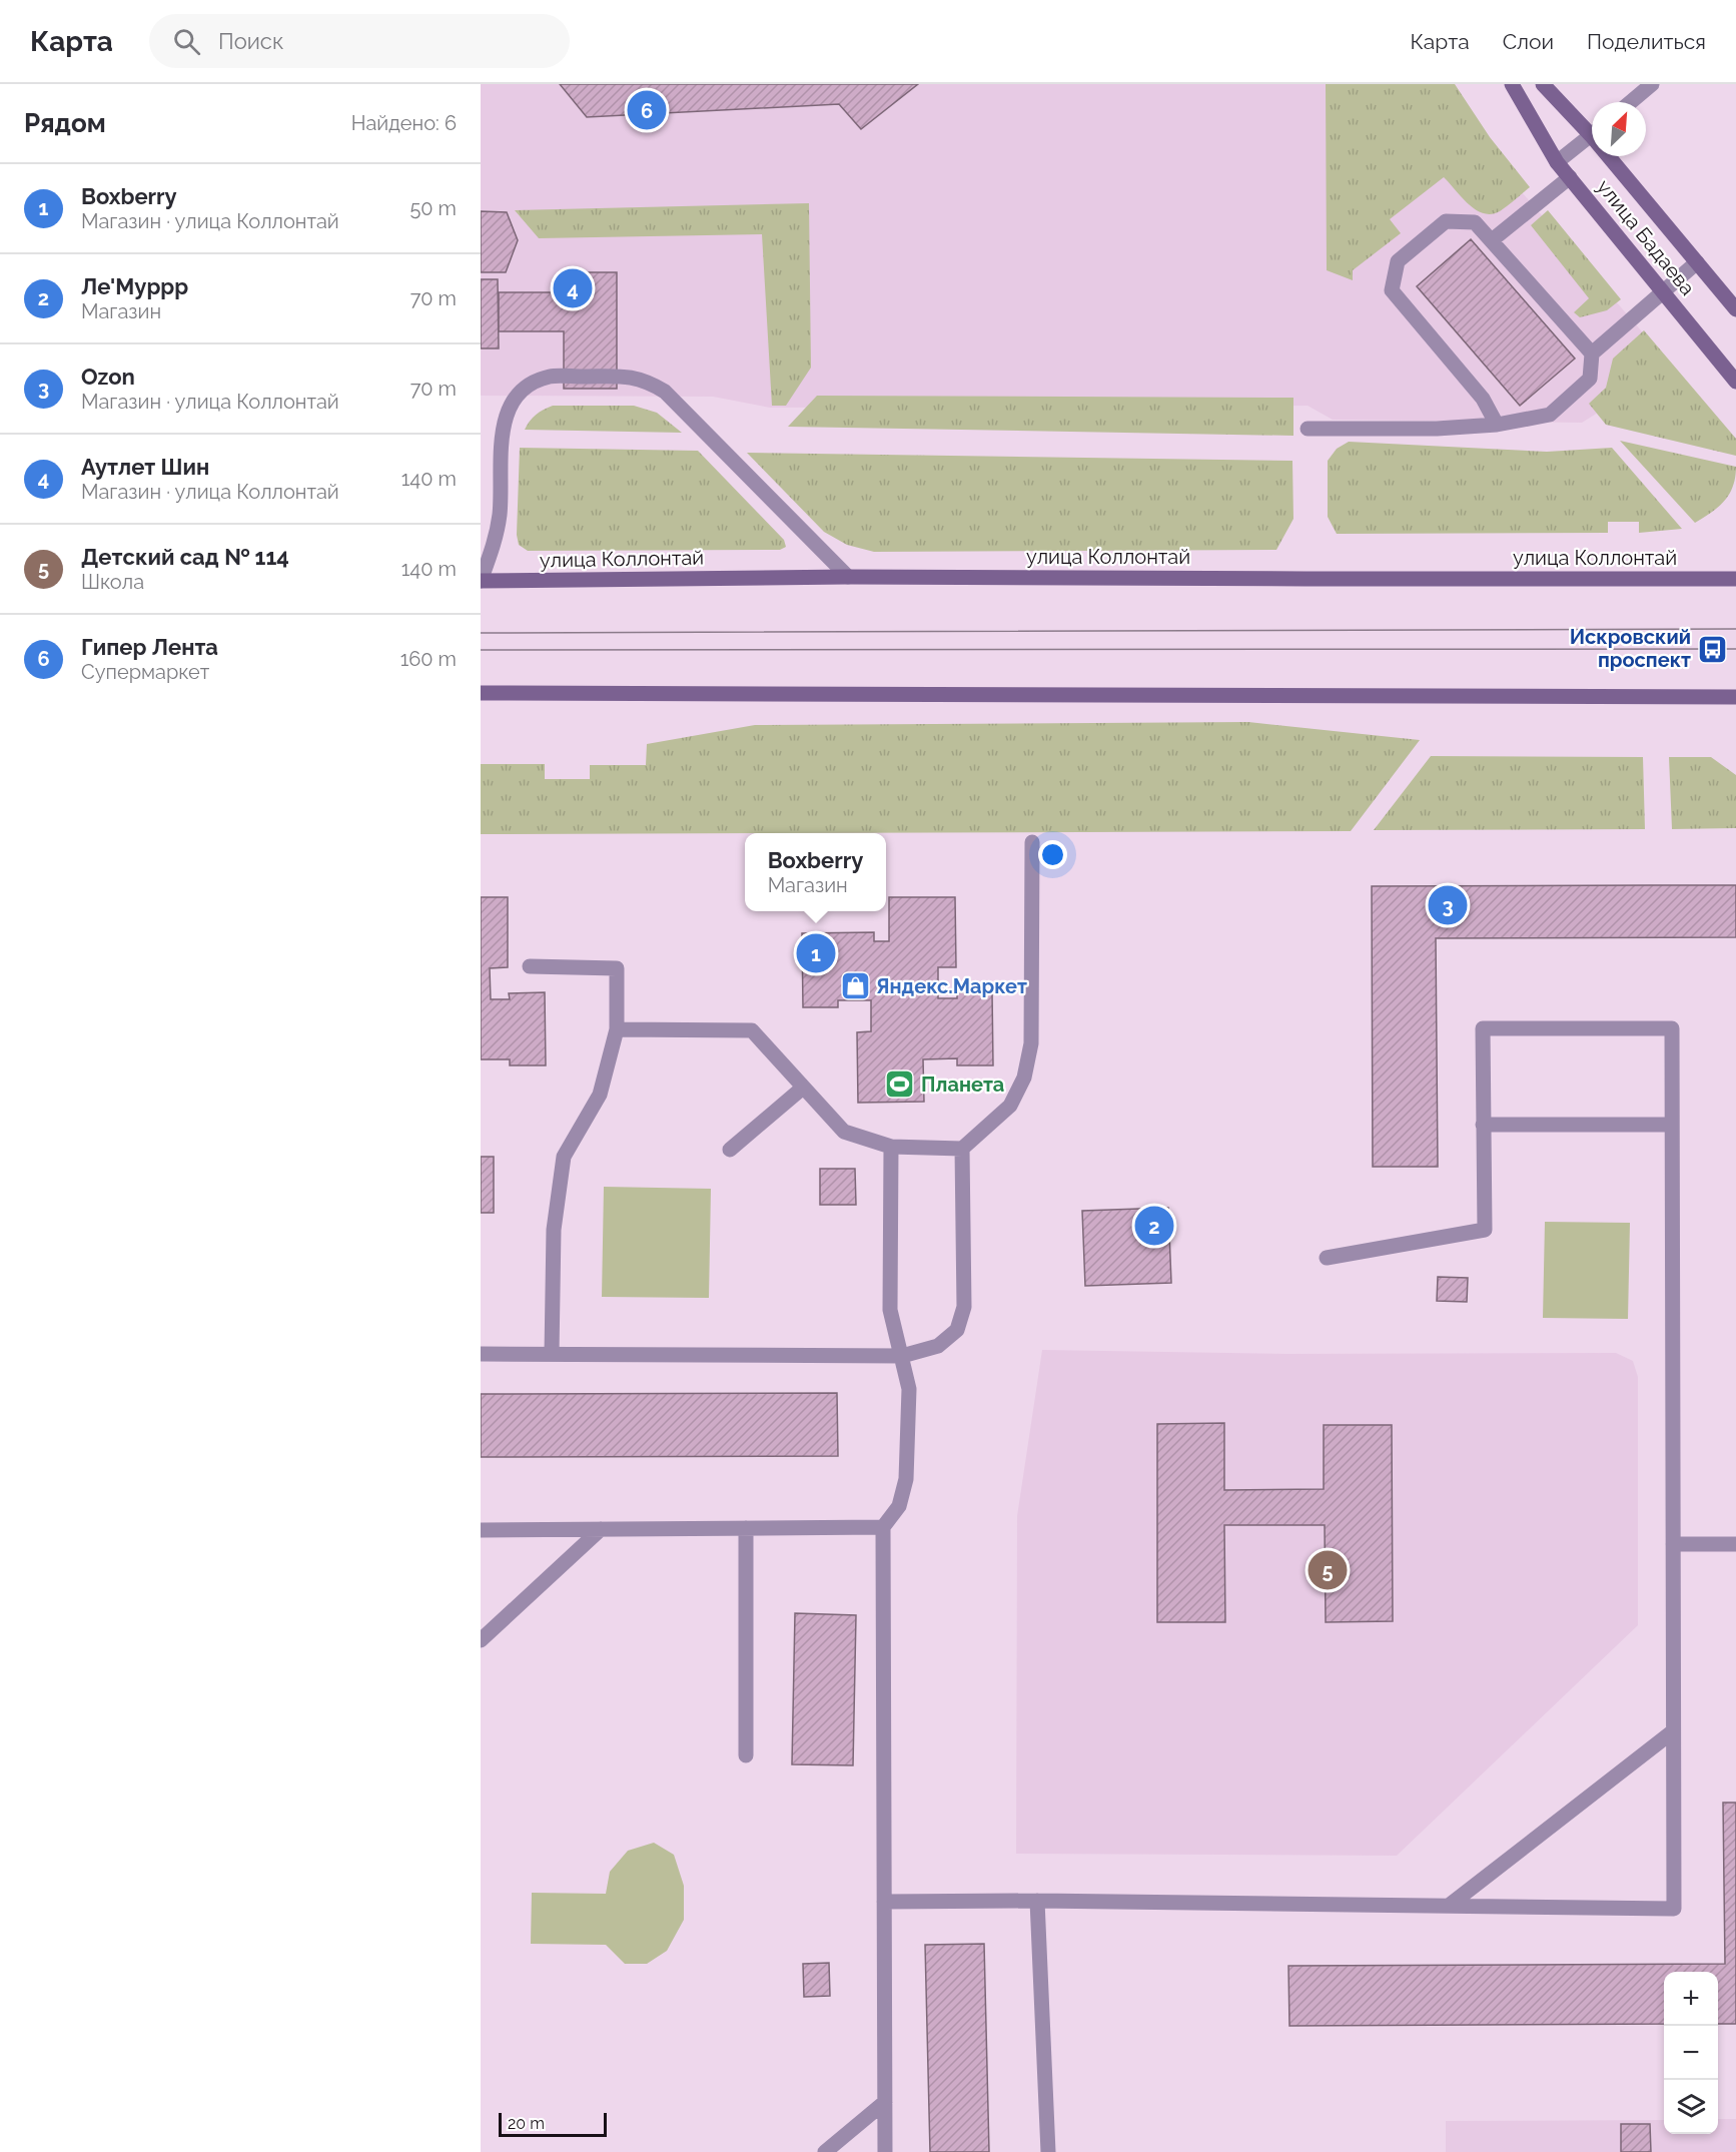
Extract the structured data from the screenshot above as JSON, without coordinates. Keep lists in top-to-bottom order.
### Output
{
  "streets": {
    "main road": ["улица Бадаева", "улица Коллонтай"]
  },
  "places": {
    "bus stop": ["Искровский проспект"],
    "shop": ["Яндекс.Маркет"],
    "sports": ["Планета"]
  },
  "scale_bar": "20 m",
  "north": "top right",
  "page": {
    "header": "Карта",
    "search": "Поиск",
    "nav": ["Карта", "Слои", "Поделиться"],
    "heading": ["Рядом", "Найдено: 6"],
    "pins": [
      "6",
      "4",
      "3",
      "1",
      "2",
      "5"
    ],
    "list": [
      {
        "mark": "1",
        "name": "Boxberry",
        "note": "Магазин · улица Коллонтай",
        "value": "50 m"
      },
      {
        "mark": "2",
        "name": "Ле'Муррр",
        "note": "Магазин",
        "value": "70 m"
      },
      {
        "mark": "3",
        "name": "Ozon",
        "note": "Магазин · улица Коллонтай",
        "value": "70 m"
      },
      {
        "mark": "4",
        "name": "Аутлет Шин",
        "note": "Магазин · улица Коллонтай",
        "value": "140 m"
      },
      {
        "mark": "5",
        "name": "Детский сад № 114",
        "note": "Школа",
        "value": "140 m"
      },
      {
        "mark": "6",
        "name": "Гипер Лента",
        "note": "Супермаркет",
        "value": "160 m"
      }
    ],
    "popup": ["Boxberry", "Магазин"],
    "map_buttons": ["+", "−"],
    "scale": "20 m"
  }
}
